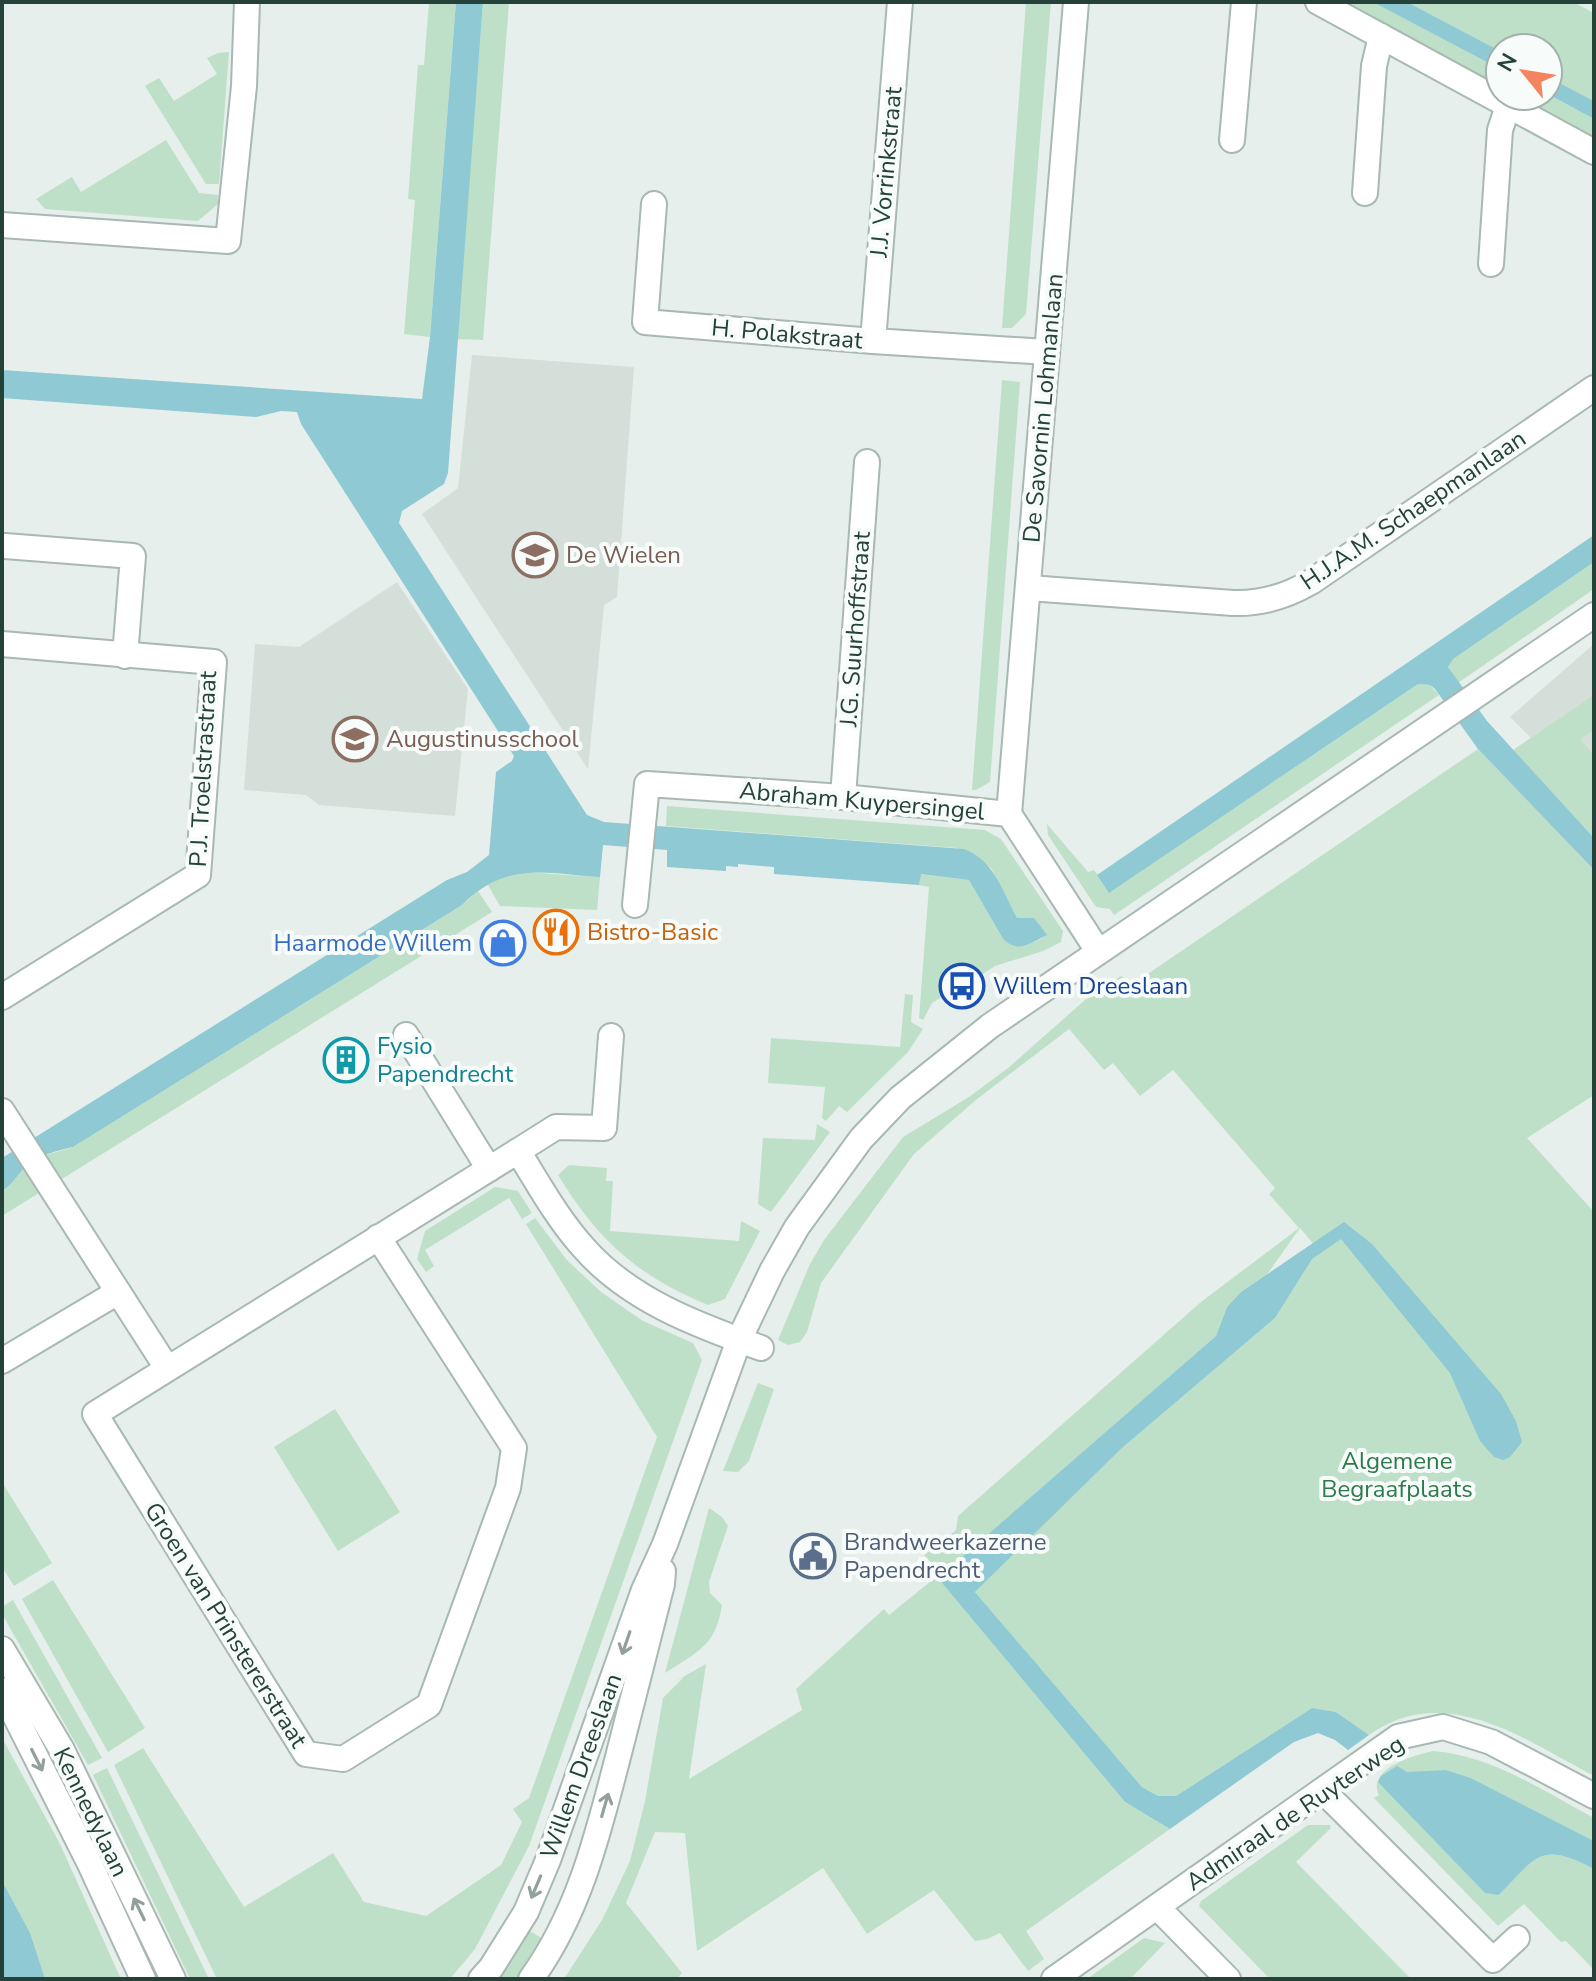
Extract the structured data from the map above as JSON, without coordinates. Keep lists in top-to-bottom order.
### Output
{
  "streets": {
    "street": [
      "J.J. Vorrinkstraat",
      "H. Polakstraat",
      "De Savornin Lohmanlaan",
      "H.J.A.M. Schaepmanlaan",
      "J.G. Suurhoffstraat",
      "P.J. Troelstrastraat",
      "Abraham Kuypersingel",
      "Groen van Prinstererstraat",
      "Willem Dreeslaan",
      "Kennedylaan",
      "Admiraal de Ruyterweg"
    ]
  },
  "crossings": [
    ["J.J. Vorrinkstraat", "H. Polakstraat"],
    ["H. Polakstraat", "De Savornin Lohmanlaan"],
    ["De Savornin Lohmanlaan", "H.J.A.M. Schaepmanlaan"],
    ["De Savornin Lohmanlaan", "Abraham Kuypersingel"],
    ["J.G. Suurhoffstraat", "Abraham Kuypersingel"],
    ["Abraham Kuypersingel", "Willem Dreeslaan"]
  ],
  "parks": ["Algemene Begraafplaats"],
  "places": {
    "school or university": ["De Wielen", "Augustinusschool"],
    "restaurant": ["Bistro-Basic"],
    "shop": ["Haarmode Willem"],
    "bus stop": ["Willem Dreeslaan"],
    "building": ["Fysio Papendrecht"],
    "public building": ["Brandweerkazerne Papendrecht"]
  },
  "north": "top left"
}
